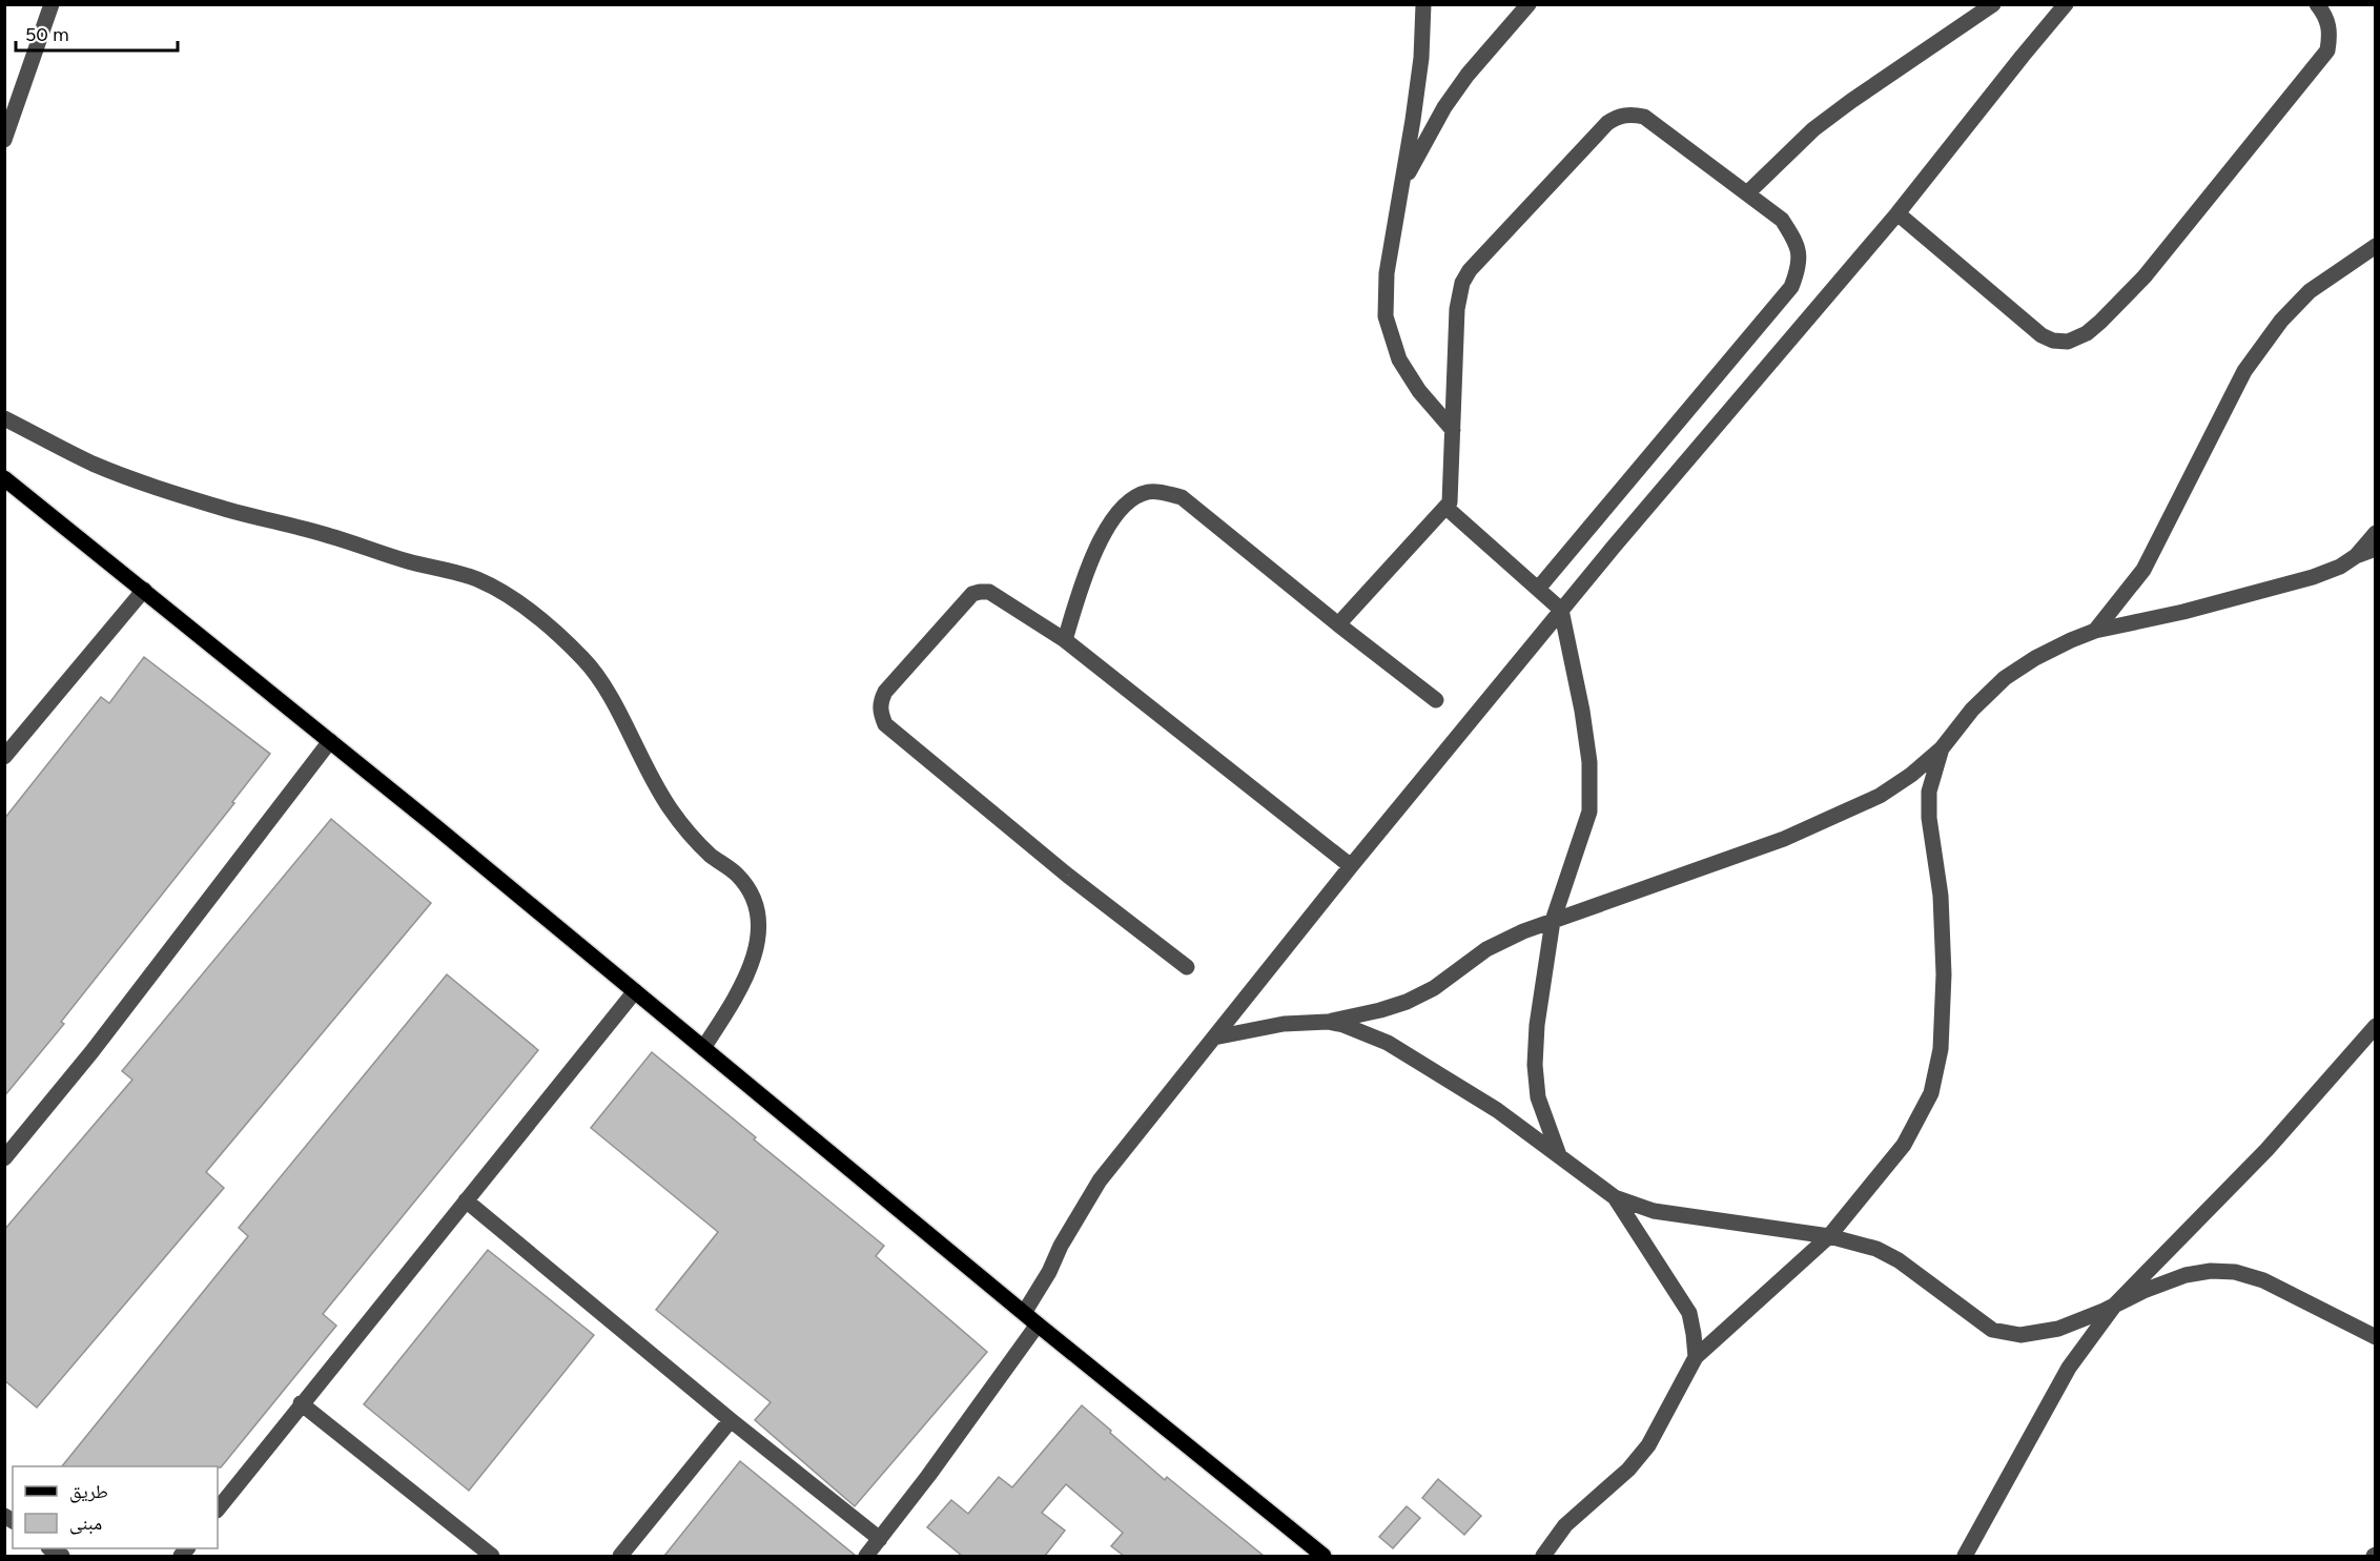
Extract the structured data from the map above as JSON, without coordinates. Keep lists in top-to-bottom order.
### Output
{
  "legend": ["طريق", "مبنى"],
  "scale_bar": "50 m"
}
